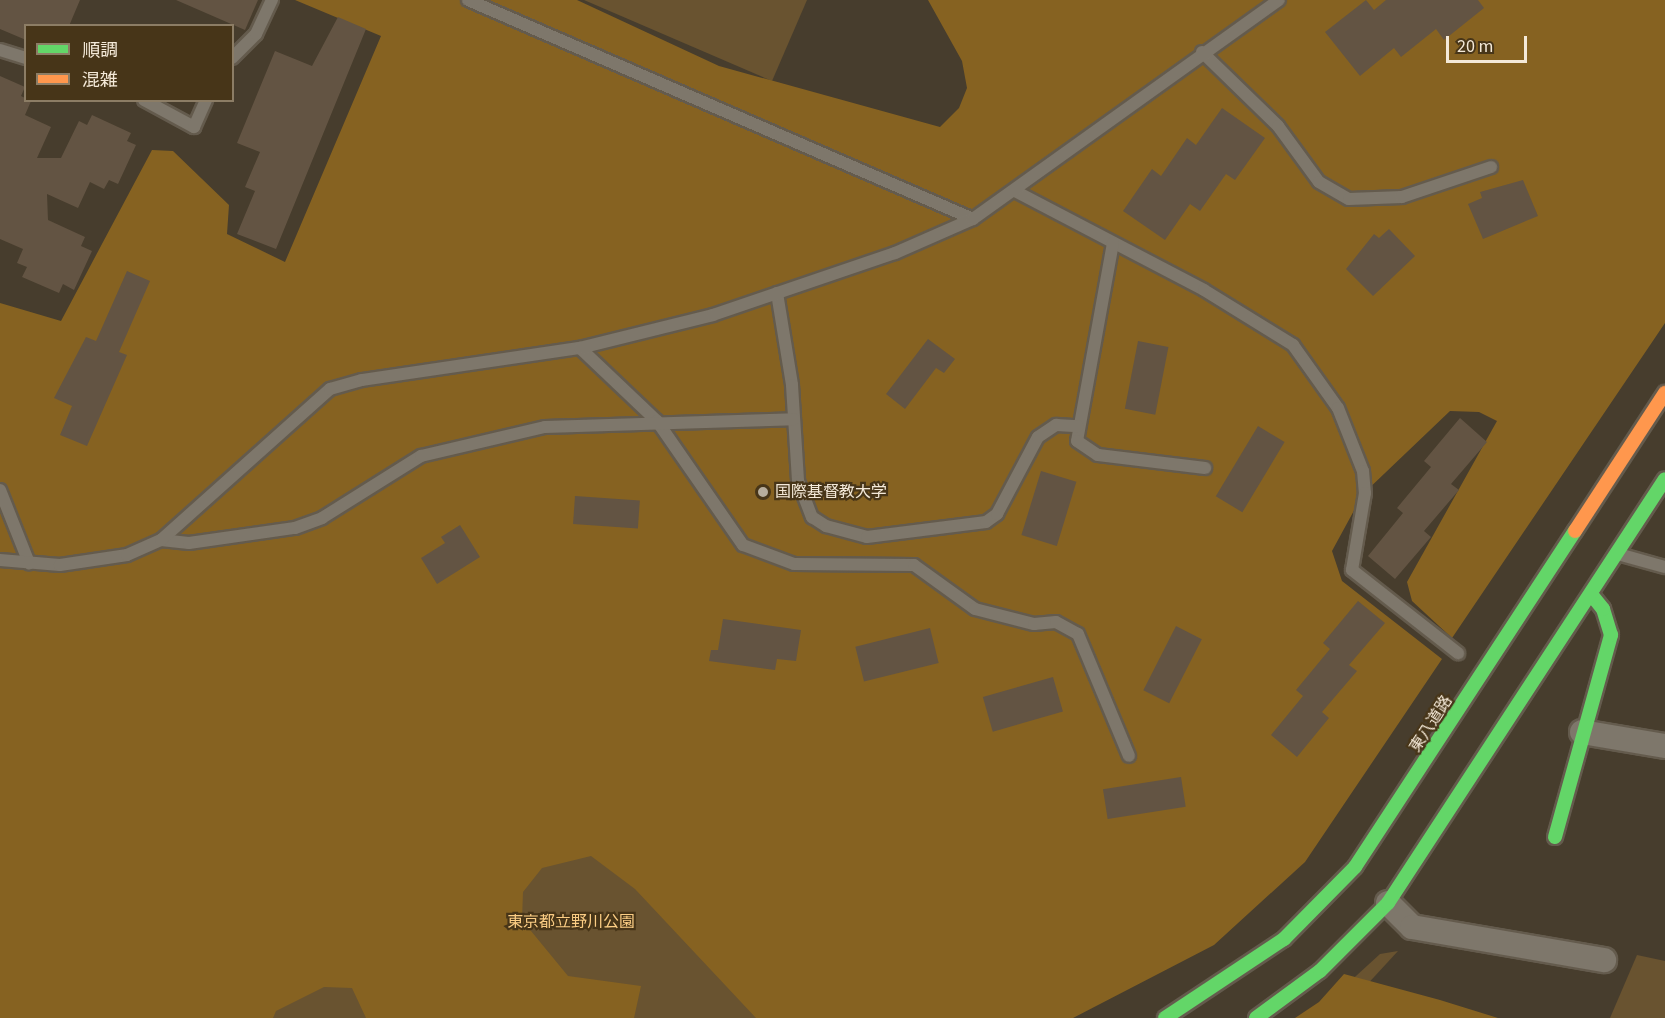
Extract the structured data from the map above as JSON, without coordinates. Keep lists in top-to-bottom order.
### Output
{
  "streets": {
    "main road": ["東八道路"]
  },
  "parks": ["東京都立野川公園"],
  "places": ["国際基督教大学"],
  "legend": ["順調", "混雑"],
  "scale_bar": "20 m"
}
